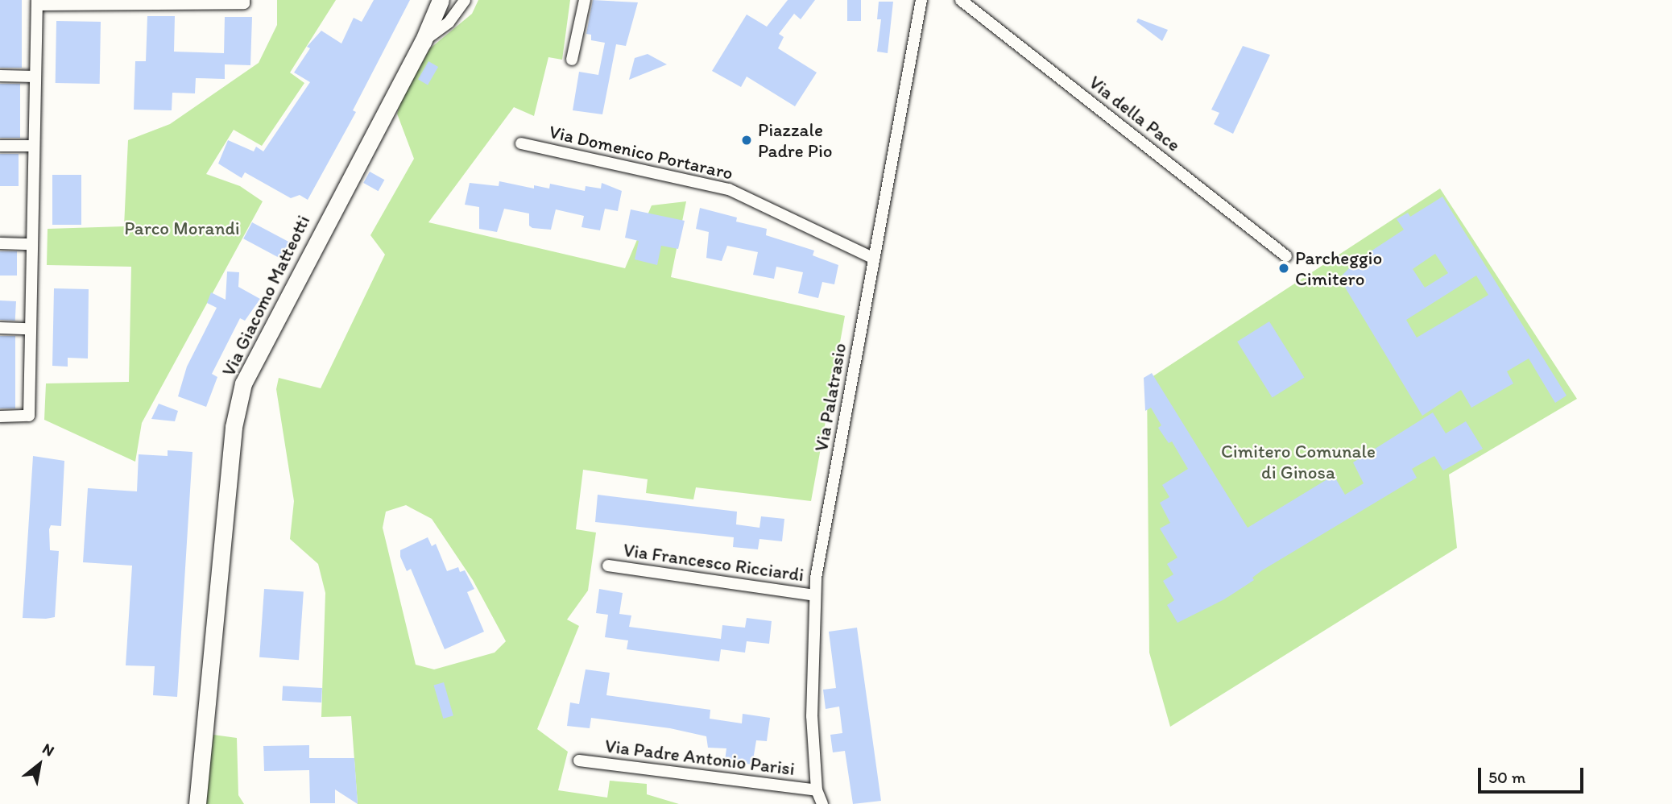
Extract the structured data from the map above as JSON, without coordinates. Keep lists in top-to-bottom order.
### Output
{
  "streets": {
    "street": [
      "Via della Pace",
      "Via Domenico Portararo",
      "Via Giacomo Matteotti",
      "Via Palatrasio",
      "Via Francesco Ricciardi",
      "Via Padre Antonio Parisi"
    ]
  },
  "crossings": [
    ["Via Domenico Portararo", "Via Palatrasio"],
    ["Via Palatrasio", "Via Francesco Ricciardi"],
    ["Via Palatrasio", "Via Padre Antonio Parisi"]
  ],
  "parks": ["Parco Morandi", "Cimitero Comunale di Ginosa"],
  "places": ["Piazzale Padre Pio", "Parcheggio Cimitero"],
  "scale_bar": "50 m",
  "north": "top right"
}
